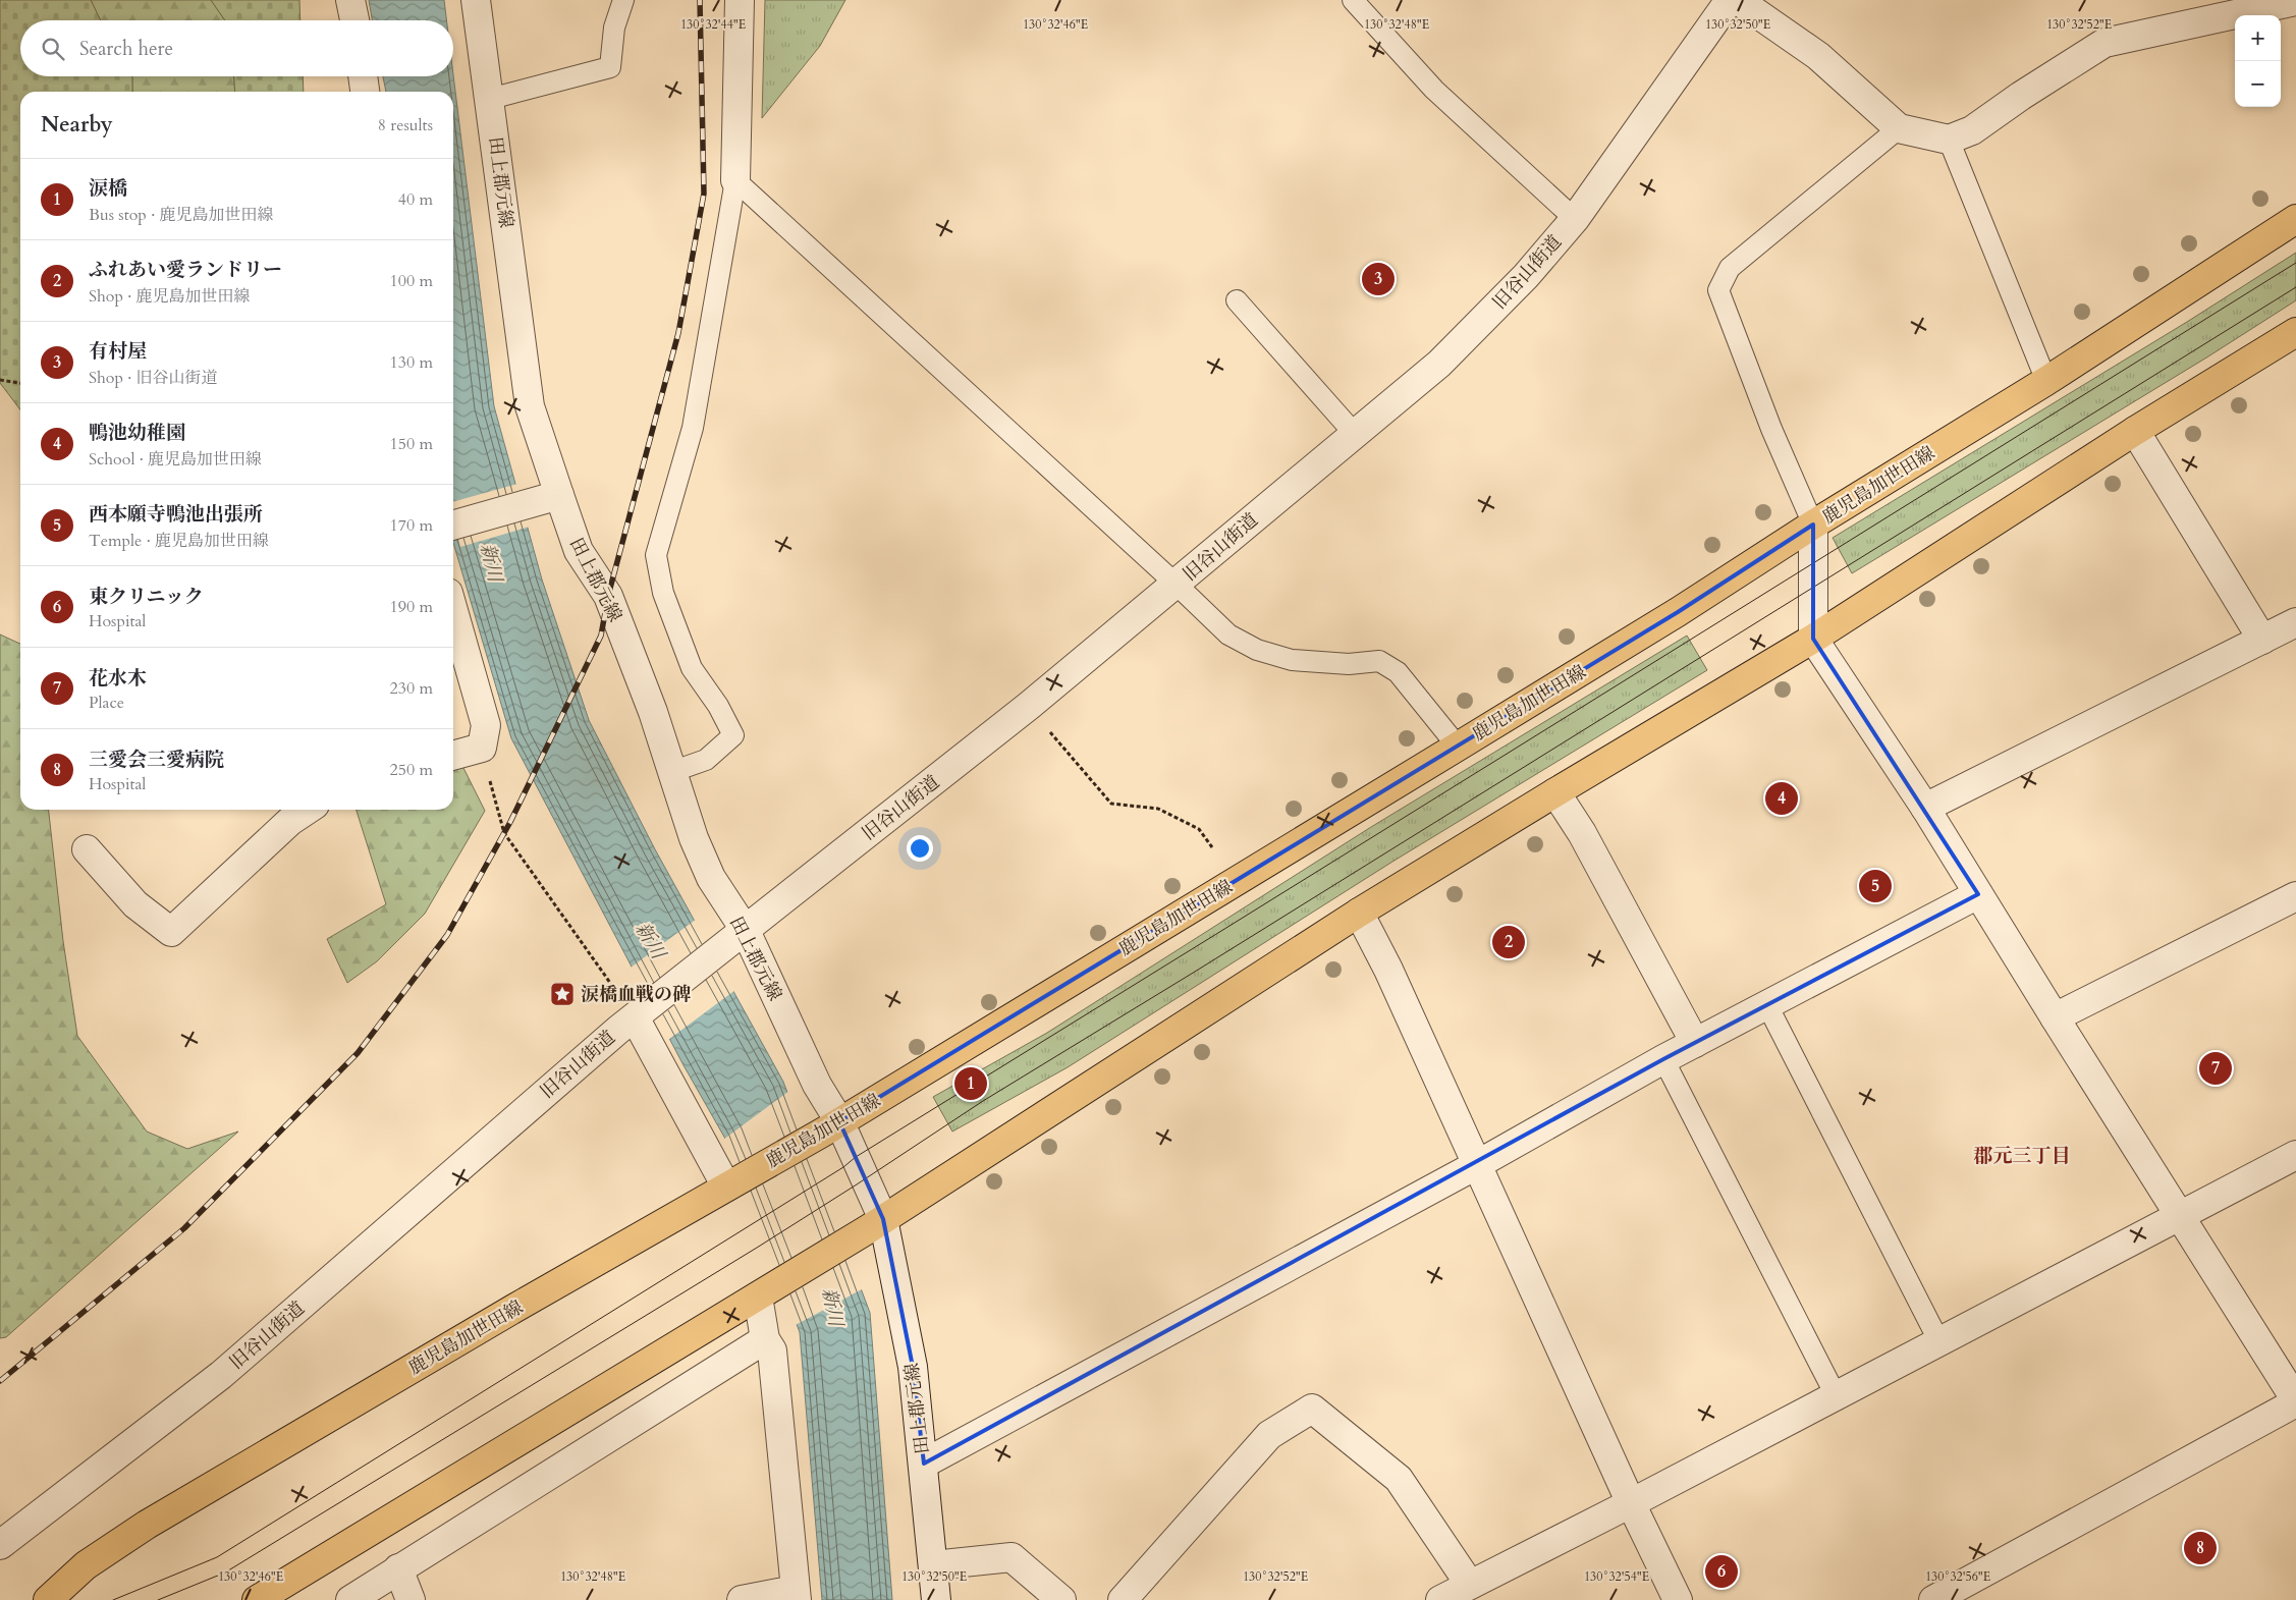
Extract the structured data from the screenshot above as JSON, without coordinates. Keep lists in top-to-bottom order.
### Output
{
  "streets": {
    "main road": ["鹿児島加世田線"],
    "street": ["田上郡元線", "旧谷山街道"]
  },
  "crossings": [
    ["田上郡元線", "旧谷山街道"],
    ["田上郡元線", "鹿児島加世田線"]
  ],
  "districts": ["郡元三丁目"],
  "water": ["新川"],
  "places": {
    "place": ["涙橋血戦の碑"]
  },
  "page": {
    "map_buttons": ["+", "−"],
    "search": "Search here",
    "heading": ["Nearby", "8 results"],
    "list": [
      {
        "mark": "1",
        "name": "涙橋",
        "note": "Bus stop · 鹿児島加世田線",
        "value": "40 m"
      },
      {
        "mark": "2",
        "name": "ふれあい愛ランドリー",
        "note": "Shop · 鹿児島加世田線",
        "value": "100 m"
      },
      {
        "mark": "3",
        "name": "有村屋",
        "note": "Shop · 旧谷山街道",
        "value": "130 m"
      },
      {
        "mark": "4",
        "name": "鴨池幼稚園",
        "note": "School · 鹿児島加世田線",
        "value": "150 m"
      },
      {
        "mark": "5",
        "name": "西本願寺鴨池出張所",
        "note": "Temple · 鹿児島加世田線",
        "value": "170 m"
      },
      {
        "mark": "6",
        "name": "東クリニック",
        "note": "Hospital",
        "value": "190 m"
      },
      {
        "mark": "7",
        "name": "花水木",
        "note": "Place",
        "value": "230 m"
      },
      {
        "mark": "8",
        "name": "三愛会三愛病院",
        "note": "Hospital",
        "value": "250 m"
      }
    ],
    "pins": [
      "3",
      "4",
      "5",
      "2",
      "7",
      "1",
      "8",
      "6"
    ]
  },
  "coordinates": [
    "130°32'44\"E",
    "130°32'46\"E",
    "130°32'48\"E",
    "130°32'50\"E",
    "130°32'52\"E",
    "130°32'54\"E",
    "130°32'56\"E"
  ]
}
